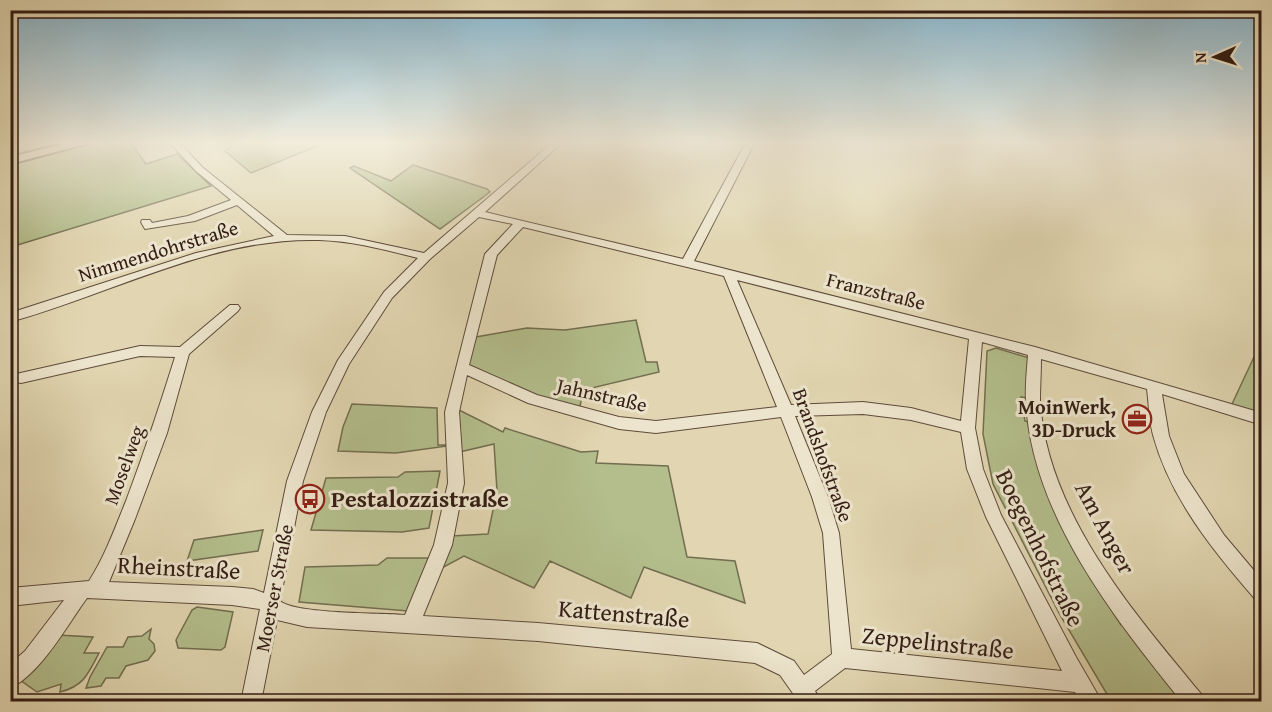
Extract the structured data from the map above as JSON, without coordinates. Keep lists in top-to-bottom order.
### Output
{
  "streets": {
    "street": [
      "Nimmendohrstraße",
      "Franzstraße",
      "Jahnstraße",
      "Brandshofstraße",
      "Moselweg",
      "Am Anger",
      "Boegenhofstraße",
      "Rheinstraße",
      "Moerser Straße",
      "Kattenstraße",
      "Zeppelinstraße"
    ]
  },
  "crossings": [
    ["Nimmendohrstraße", "Moerser Straße"],
    ["Franzstraße", "Brandshofstraße"],
    ["Franzstraße", "Am Anger"],
    ["Franzstraße", "Boegenhofstraße"],
    ["Franzstraße", "Moerser Straße"],
    ["Jahnstraße", "Brandshofstraße"],
    ["Jahnstraße", "Boegenhofstraße"],
    ["Brandshofstraße", "Zeppelinstraße"],
    ["Moselweg", "Rheinstraße"],
    ["Boegenhofstraße", "Zeppelinstraße"],
    ["Rheinstraße", "Moerser Straße"],
    ["Rheinstraße", "Kattenstraße"],
    ["Moerser Straße", "Kattenstraße"],
    ["Kattenstraße", "Zeppelinstraße"]
  ],
  "places": {
    "office": ["MoinWerk, 3D-Druck"],
    "bus stop": ["Pestalozzistraße"]
  },
  "north": "left"
}
